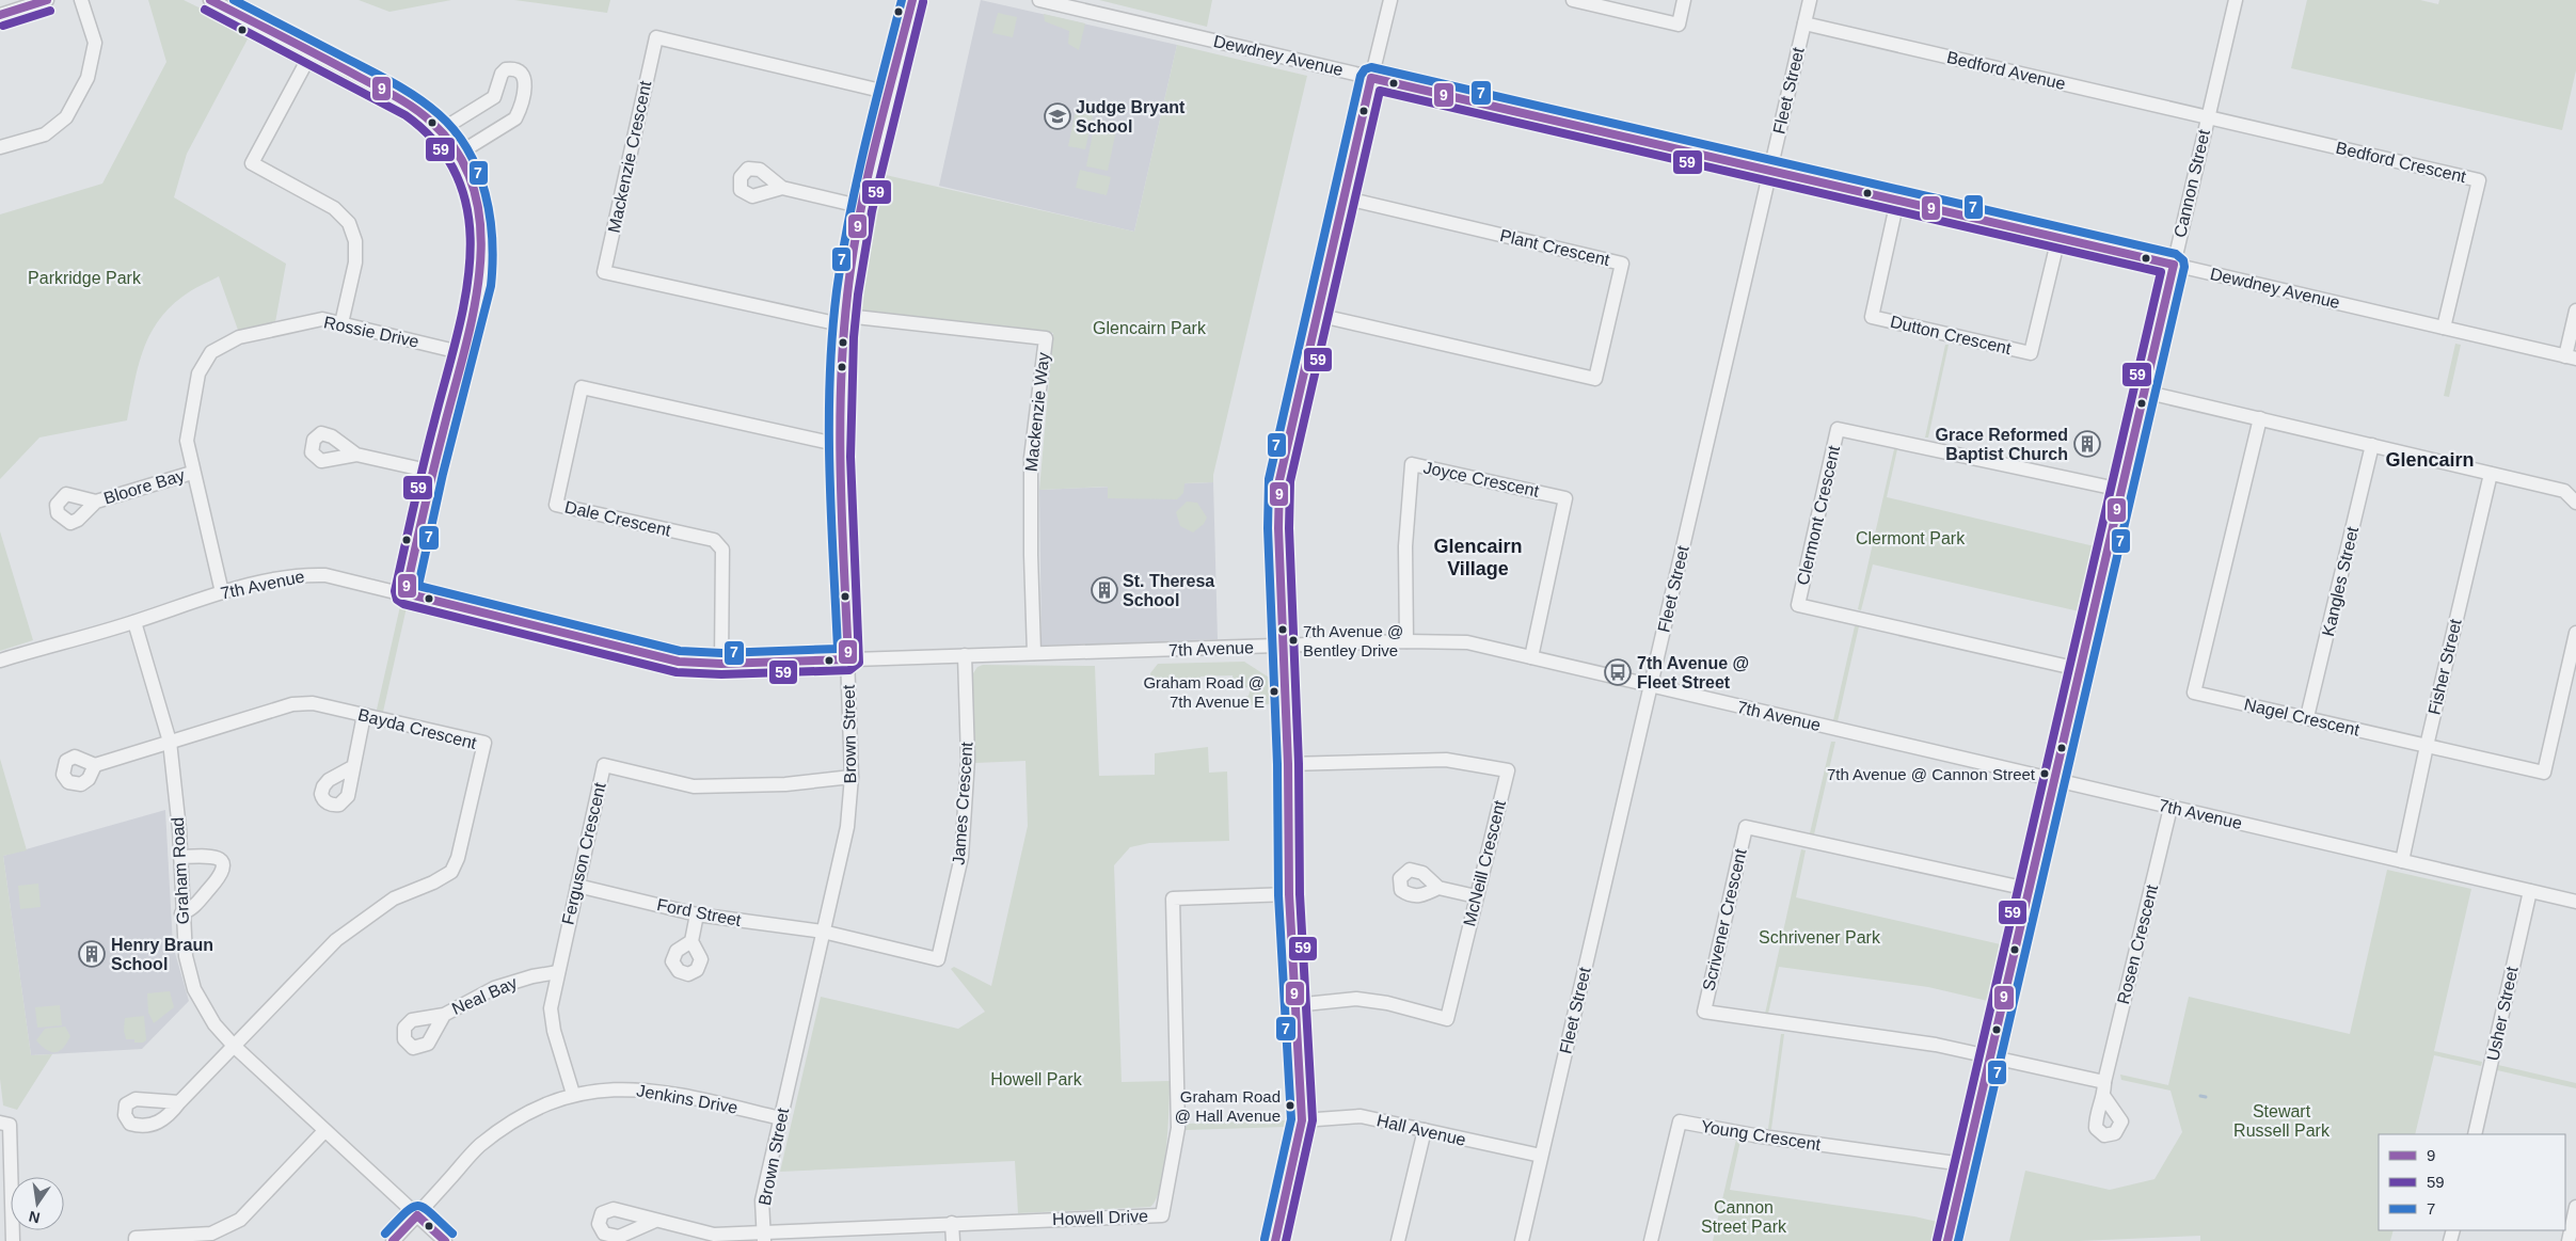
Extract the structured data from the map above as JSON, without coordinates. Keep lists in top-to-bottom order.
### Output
{
  "streets": {
    "street": [
      "Dewdney Avenue",
      "Bedford Avenue",
      "Fleet Street",
      "Mackenzie Crescent",
      "Bedford Crescent",
      "Cannon Street",
      "Plant Crescent",
      "Rossie Drive",
      "Dutton Crescent",
      "Mackenzie Way",
      "Joyce Crescent",
      "Bloore Bay",
      "Clermont Crescent",
      "Dale Crescent",
      "Kangles Street",
      "7th Avenue",
      "Fisher Street",
      "Nagel Crescent",
      "Bayda Crescent",
      "Brown Street",
      "James Crescent",
      "Ferguson Crescent",
      "McNeill Crescent",
      "Graham Road",
      "Ford Street",
      "Scrivener Crescent",
      "Rosen Crescent",
      "Neal Bay",
      "Usher Street",
      "Jenkins Drive",
      "Hall Avenue",
      "Young Crescent",
      "Howell Drive"
    ]
  },
  "crossings": [
    ["Dewdney Avenue", "Fleet Street"],
    ["Dewdney Avenue", "Bedford Crescent"],
    ["Dewdney Avenue", "Cannon Street"],
    ["Dewdney Avenue", "Dutton Crescent"],
    ["Bedford Avenue", "Fleet Street"],
    ["Bedford Avenue", "Bedford Crescent"],
    ["Bedford Avenue", "Cannon Street"],
    ["Fleet Street", "7th Avenue"],
    ["Fleet Street", "Hall Avenue"],
    ["Mackenzie Crescent", "Mackenzie Way"],
    ["Mackenzie Crescent", "Brown Street"],
    ["Bedford Crescent", "Cannon Street"],
    ["Cannon Street", "Clermont Crescent"],
    ["Cannon Street", "7th Avenue"],
    ["Cannon Street", "Scrivener Crescent"],
    ["Cannon Street", "Young Crescent"],
    ["Rossie Drive", "Bloore Bay"],
    ["Rossie Drive", "7th Avenue"],
    ["Mackenzie Way", "7th Avenue"],
    ["Mackenzie Way", "Brown Street"],
    ["Joyce Crescent", "7th Avenue"],
    ["Dale Crescent", "7th Avenue"],
    ["Dale Crescent", "Brown Street"],
    ["Kangles Street", "Nagel Crescent"],
    ["7th Avenue", "Fisher Street"],
    ["7th Avenue", "Brown Street"],
    ["7th Avenue", "James Crescent"],
    ["7th Avenue", "Graham Road"],
    ["7th Avenue", "Rosen Crescent"],
    ["7th Avenue", "Usher Street"],
    ["Fisher Street", "Nagel Crescent"],
    ["Bayda Crescent", "Graham Road"],
    ["Brown Street", "James Crescent"],
    ["Brown Street", "Ferguson Crescent"],
    ["Brown Street", "Ford Street"],
    ["Brown Street", "Jenkins Drive"],
    ["Brown Street", "Howell Drive"],
    ["James Crescent", "Ford Street"],
    ["Ferguson Crescent", "Ford Street"],
    ["Ferguson Crescent", "Neal Bay"],
    ["Ferguson Crescent", "Jenkins Drive"],
    ["Graham Road", "Jenkins Drive"]
  ],
  "districts": ["Glencairn", "Glencairn Village"],
  "parks": [
    "Parkridge Park",
    "Glencairn Park",
    "Clermont Park",
    "Schrivener Park",
    "Howell Park",
    "Stewart Russell Park",
    "Cannon Street Park"
  ],
  "places": {
    "school or university": ["Judge Bryant School"],
    "building": ["Grace Reformed Baptist Church", "St. Theresa School", "Henry Braun School"],
    "other": [
      "7th Avenue @ Bentley Drive",
      "Graham Road @ 7th Avenue E",
      "7th Avenue @ Cannon Street",
      "Graham Road @ Hall Avenue"
    ],
    "bus stop": ["7th Avenue @ Fleet Street"]
  },
  "lines": ["transit line 9", "transit line 7", "transit line 59"],
  "legend": ["9", "59", "7"],
  "north": "bottom"
}
